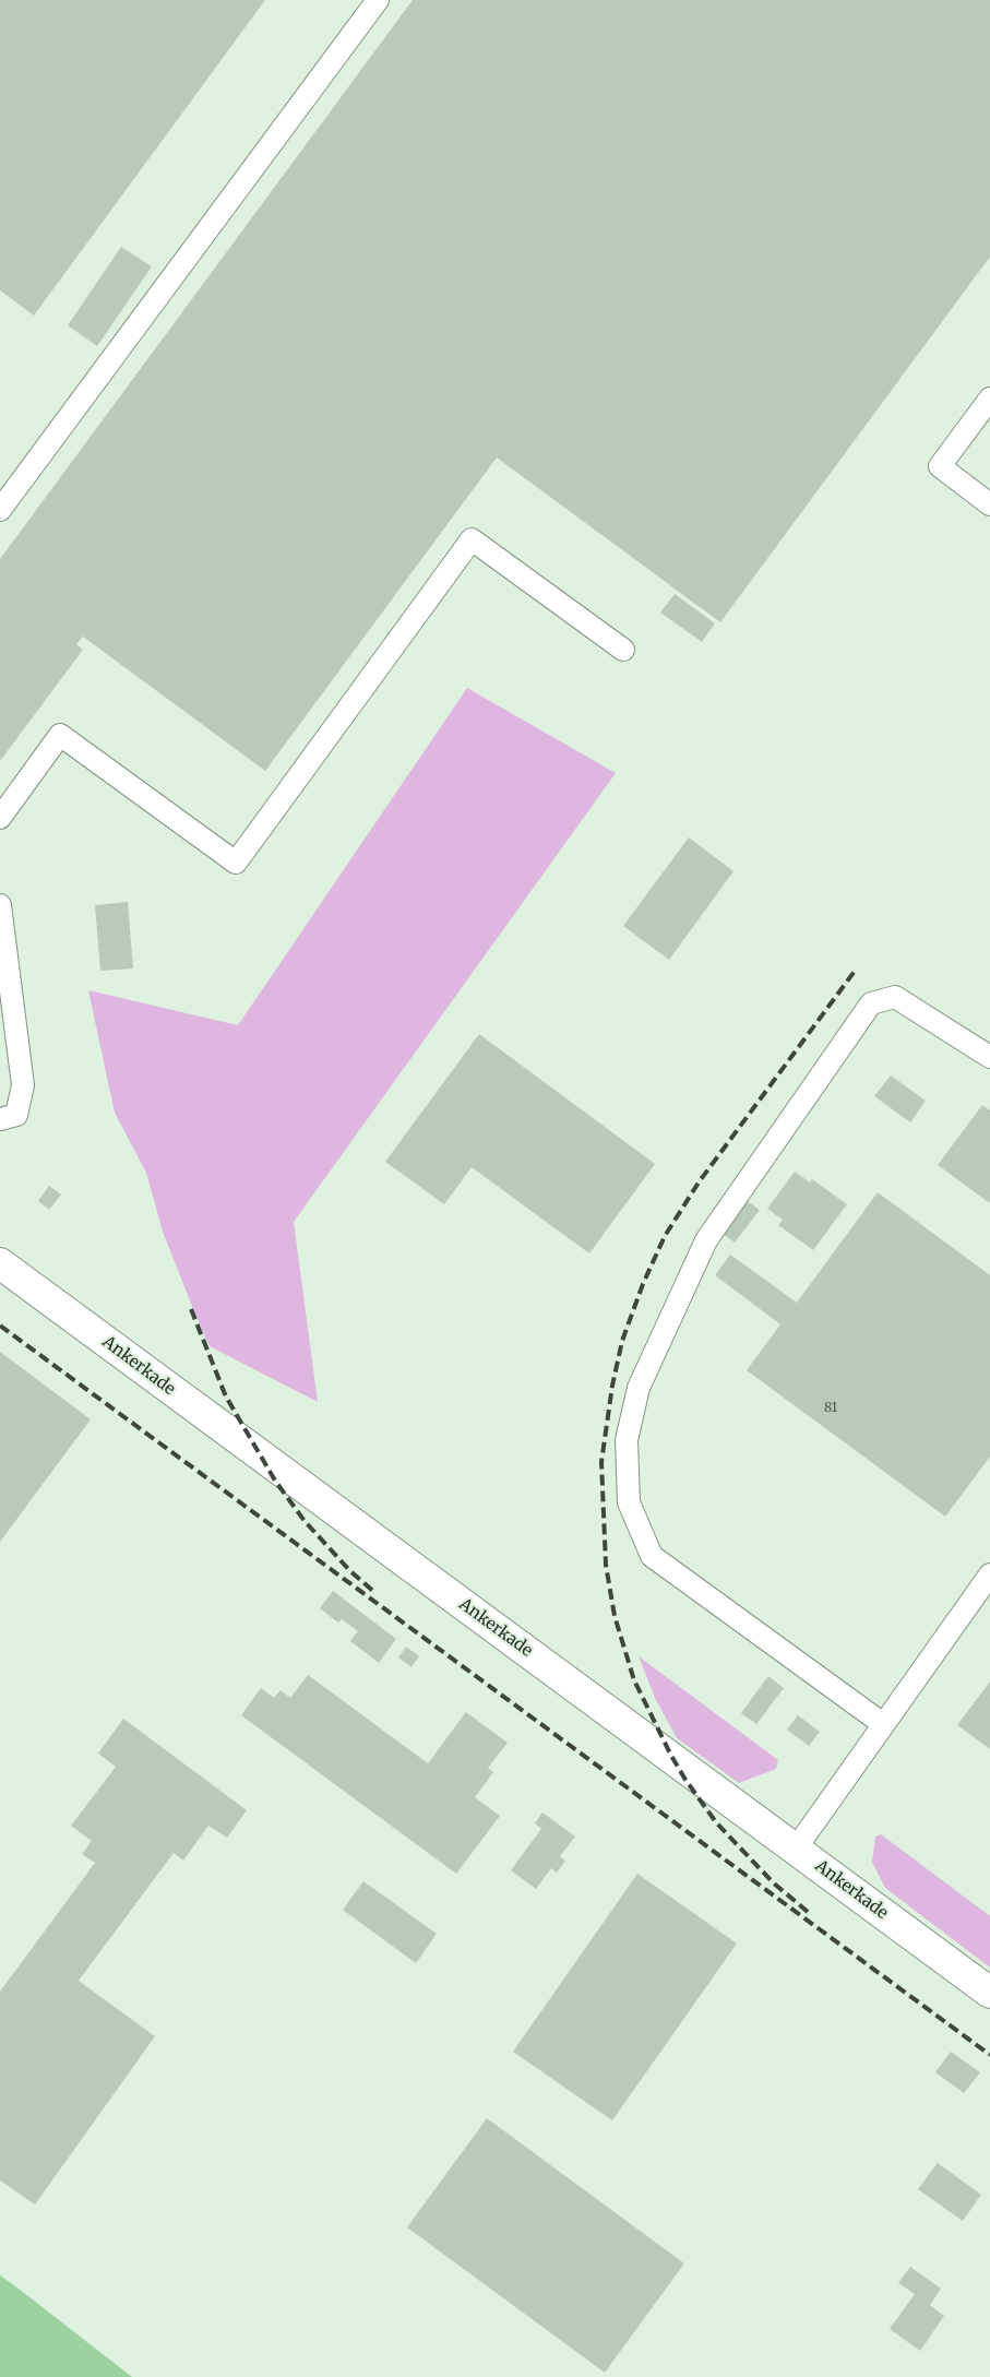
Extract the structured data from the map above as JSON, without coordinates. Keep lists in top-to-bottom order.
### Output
{
  "streets": {
    "street": ["Ankerkade"]
  },
  "house_numbers": ["81"]
}
